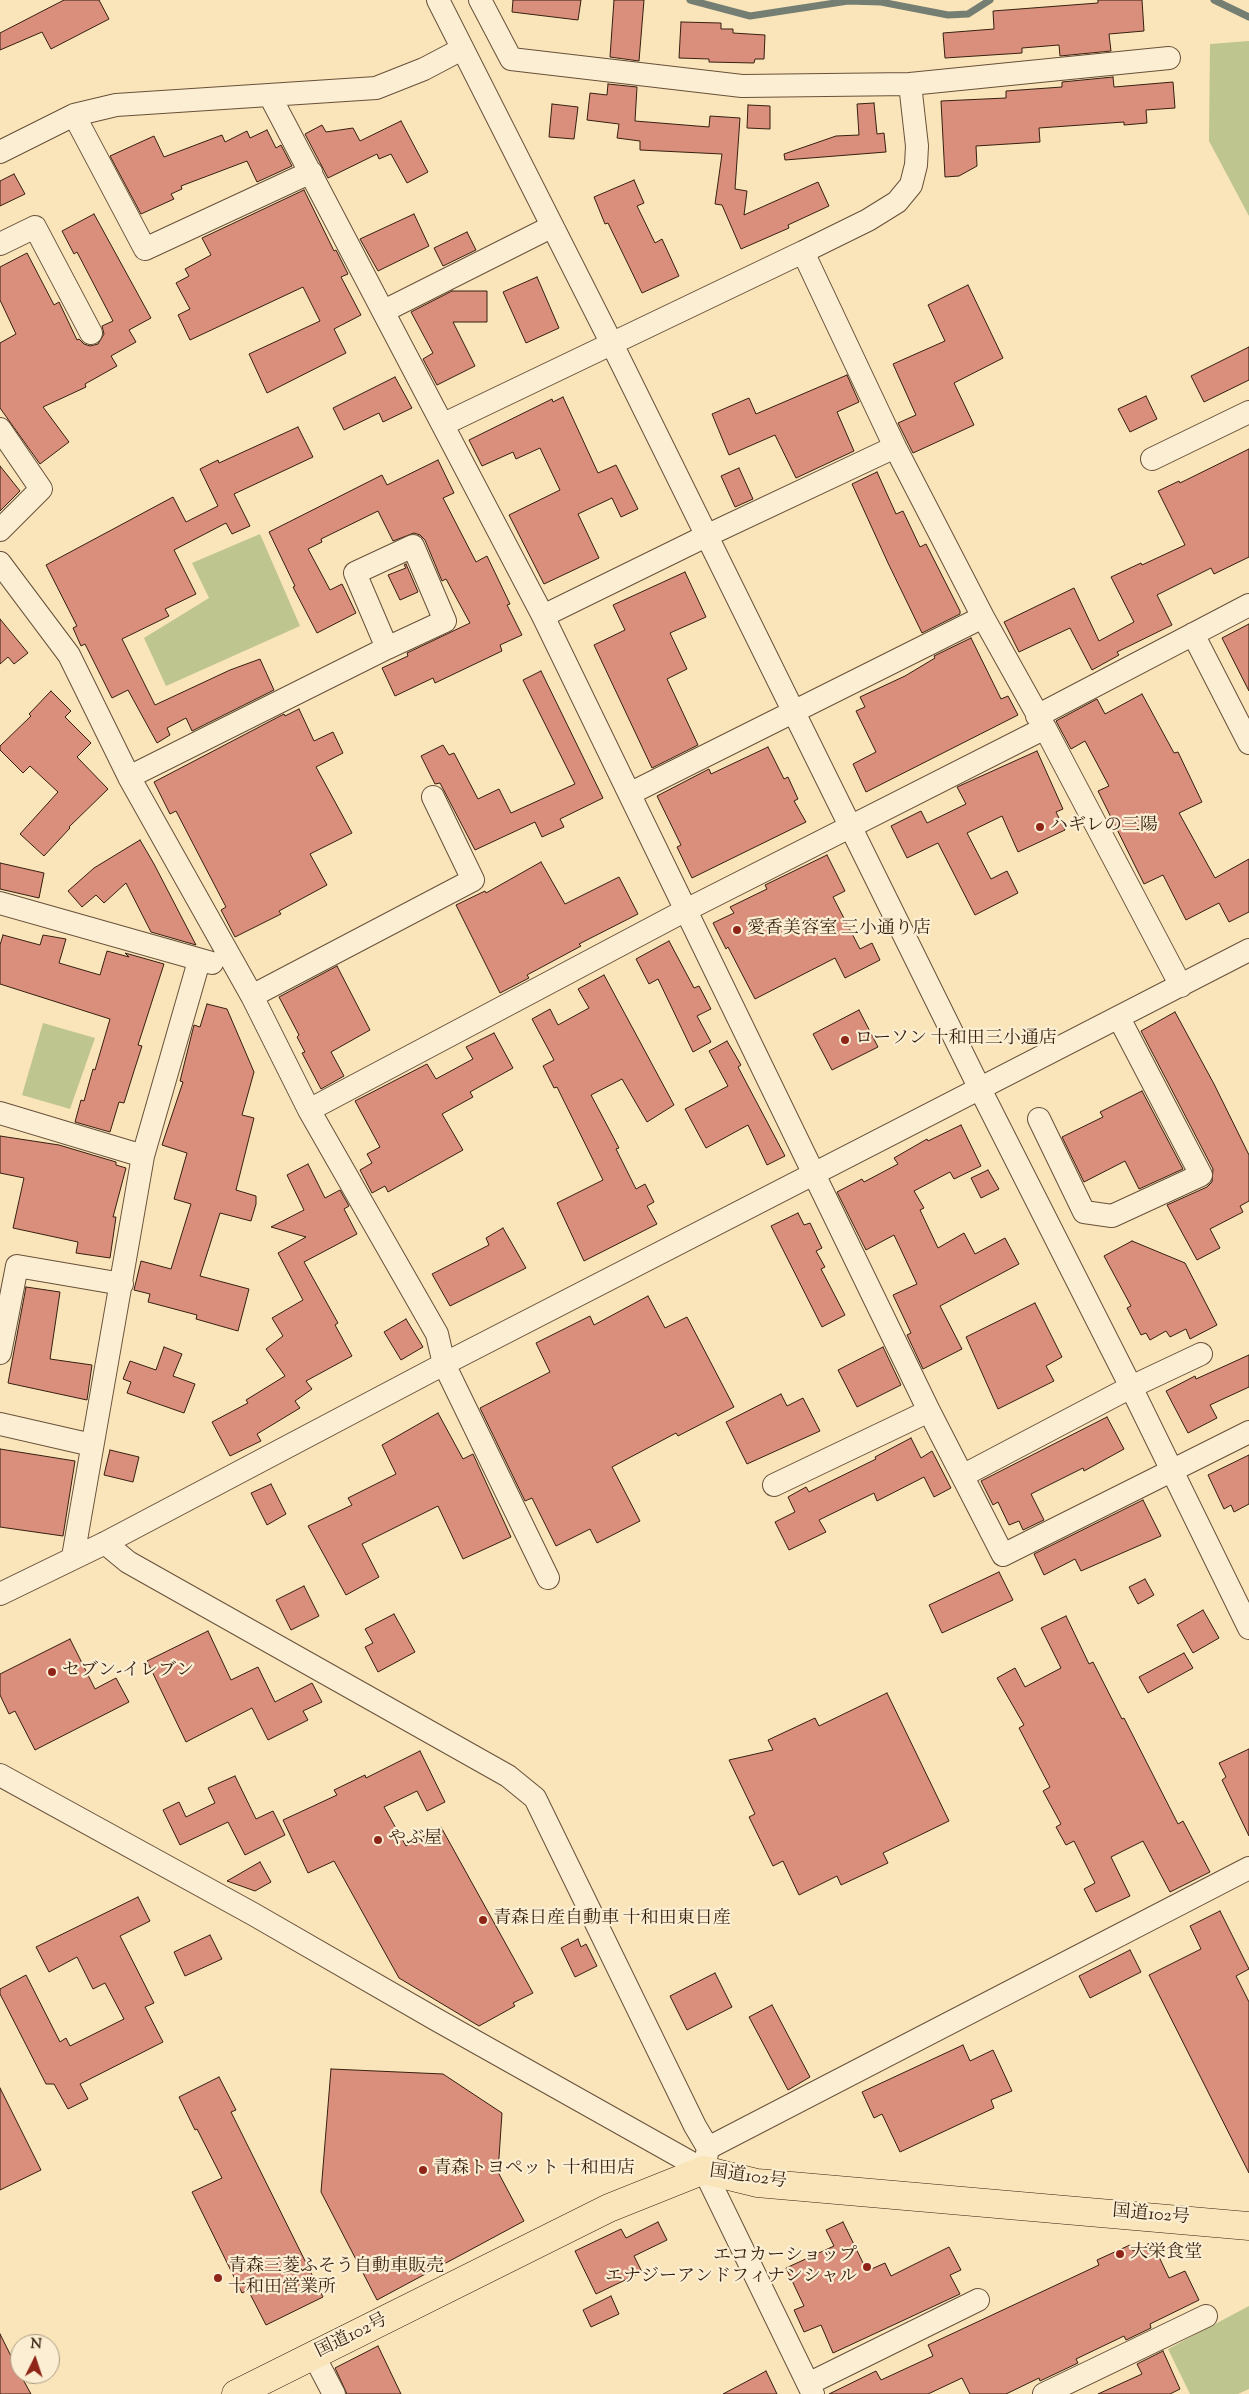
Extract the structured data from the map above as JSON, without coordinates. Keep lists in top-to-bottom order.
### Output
{
  "streets": {
    "highway": ["国道102号"]
  },
  "places": [
    "ハギレの三陽",
    "愛香美容室 三小通り店",
    "ローソン 十和田三小通店",
    "セブン-イレブン",
    "やぶ屋",
    "青森日産自動車 十和田東日産",
    "青森トヨペット 十和田店",
    "大栄食堂",
    "エコカーショップ エナジーアンドフィナンシャル",
    "青森三菱ふそう自動車販売 十和田営業所"
  ],
  "north": "top"
}
